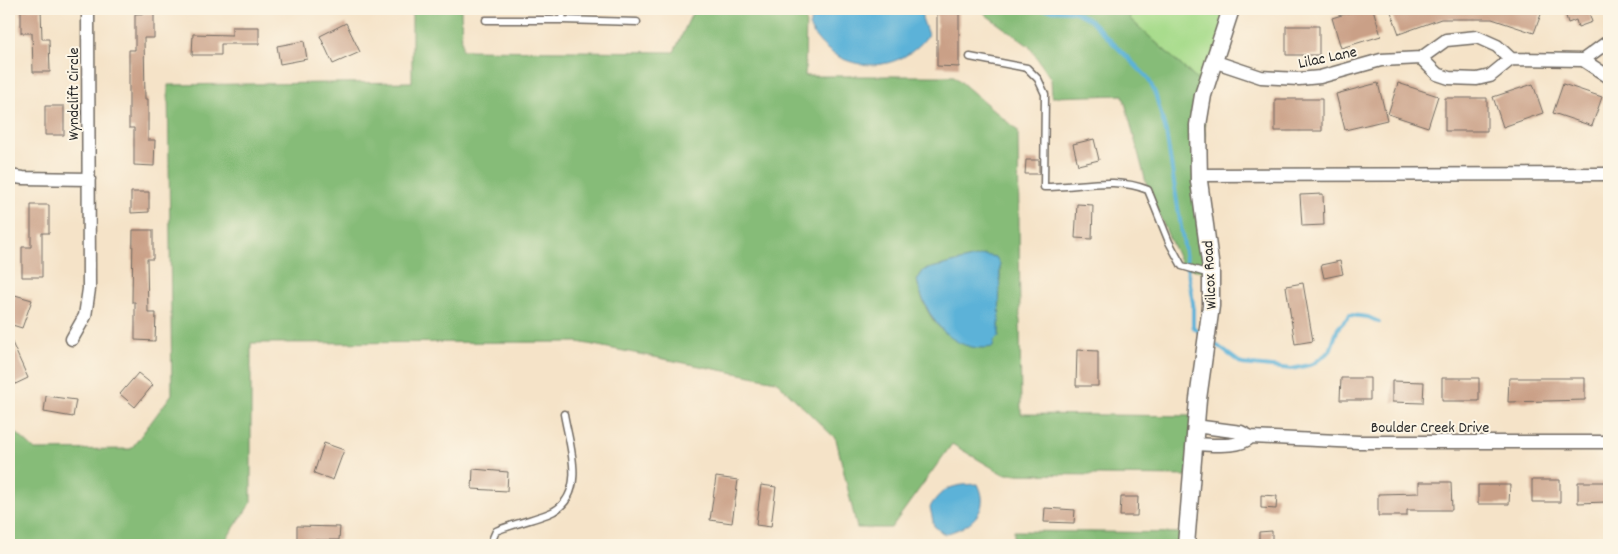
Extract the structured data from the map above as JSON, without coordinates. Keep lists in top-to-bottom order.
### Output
{
  "streets": {
    "street": [
      "Lilac Lane",
      "Wyndclift Circle",
      "Wilcox Road",
      "Boulder Creek Drive"
    ]
  },
  "crossings": [
    ["Lilac Lane", "Wilcox Road"],
    ["Wilcox Road", "Boulder Creek Drive"]
  ]
}
